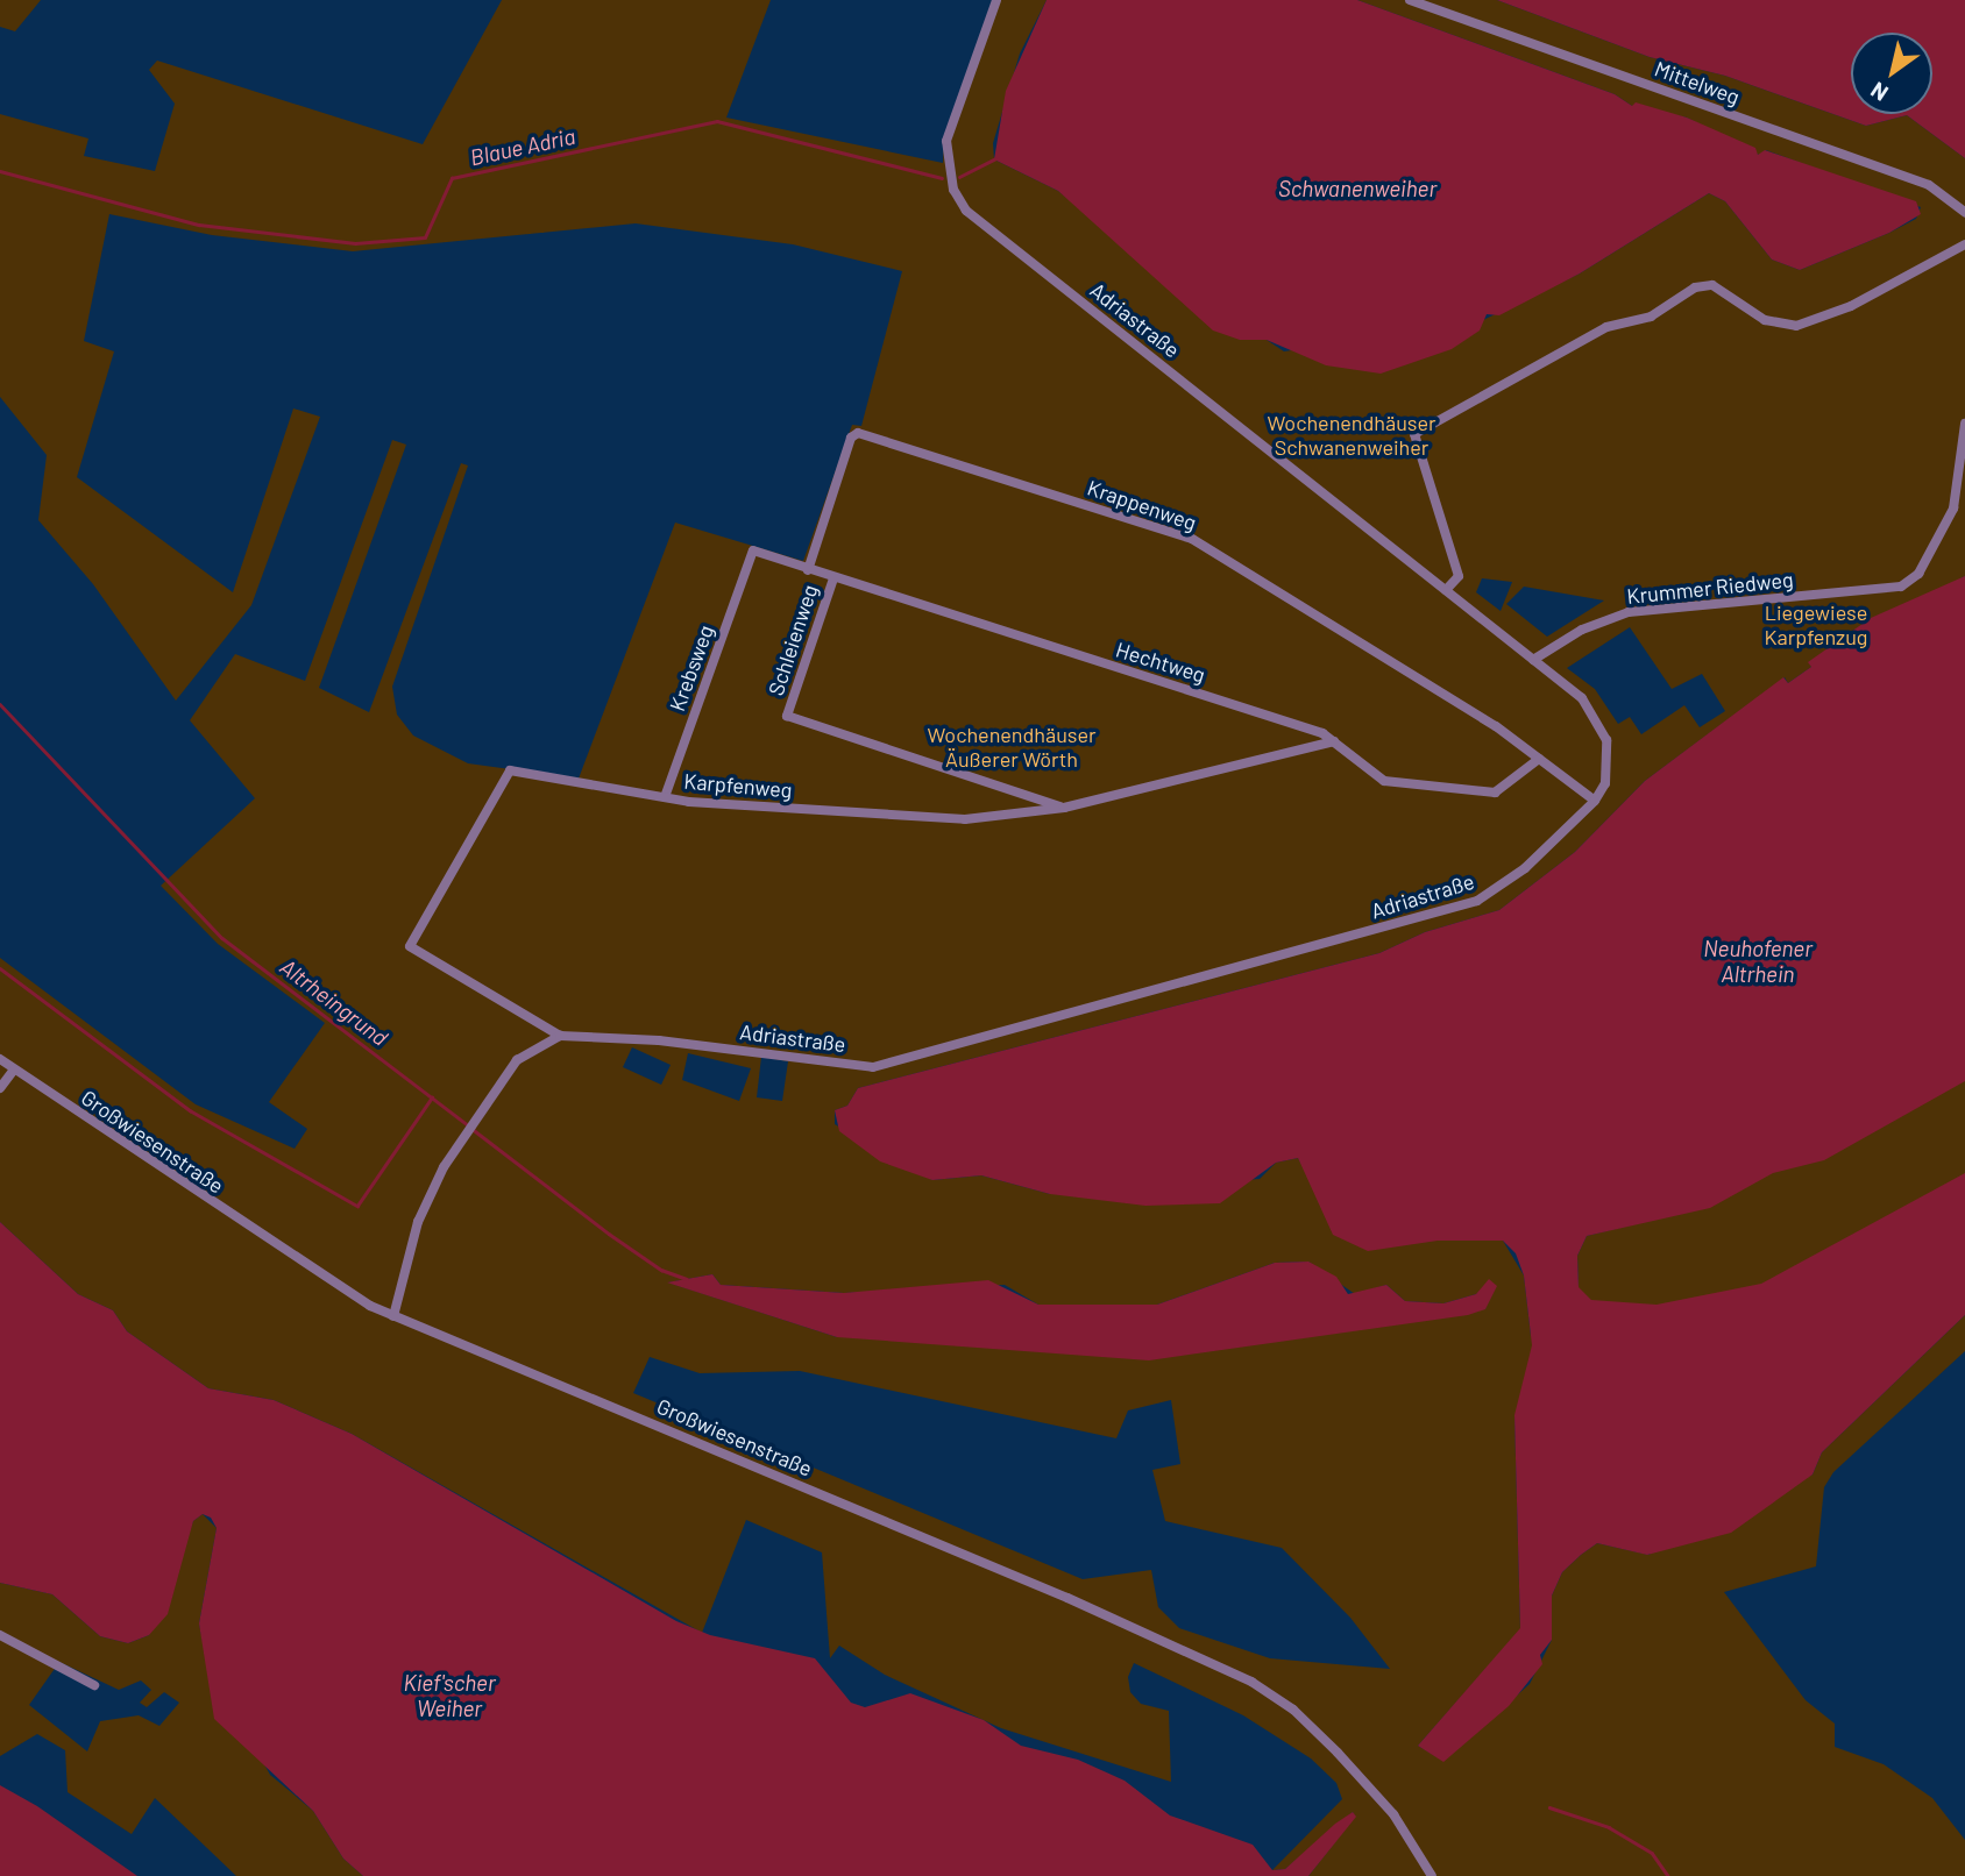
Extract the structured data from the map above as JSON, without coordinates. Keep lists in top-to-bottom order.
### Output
{
  "streets": {
    "street": [
      "Mittelweg",
      "Adriastraße",
      "Krappenweg",
      "Krummer Riedweg",
      "Schleienweg",
      "Hechtweg",
      "Krebsweg",
      "Karpfenweg",
      "Großwiesenstraße"
    ]
  },
  "crossings": [
    ["Adriastraße", "Krappenweg"],
    ["Adriastraße", "Krummer Riedweg"],
    ["Adriastraße", "Karpfenweg"],
    ["Krappenweg", "Hechtweg"],
    ["Schleienweg", "Hechtweg"],
    ["Schleienweg", "Karpfenweg"],
    ["Hechtweg", "Krebsweg"],
    ["Hechtweg", "Karpfenweg"],
    ["Krebsweg", "Karpfenweg"]
  ],
  "water": [
    "Blaue Adria",
    "Schwanenweiher",
    "Neuhofener Altrhein",
    "Altrheingrund",
    "Kief'scher Weiher"
  ],
  "parks": ["Wochenendhäuser Schwanenweiher", "Liegewiese Karpfenzug", "Wochenendhäuser Äußerer Wörth"],
  "north": "bottom left"
}
